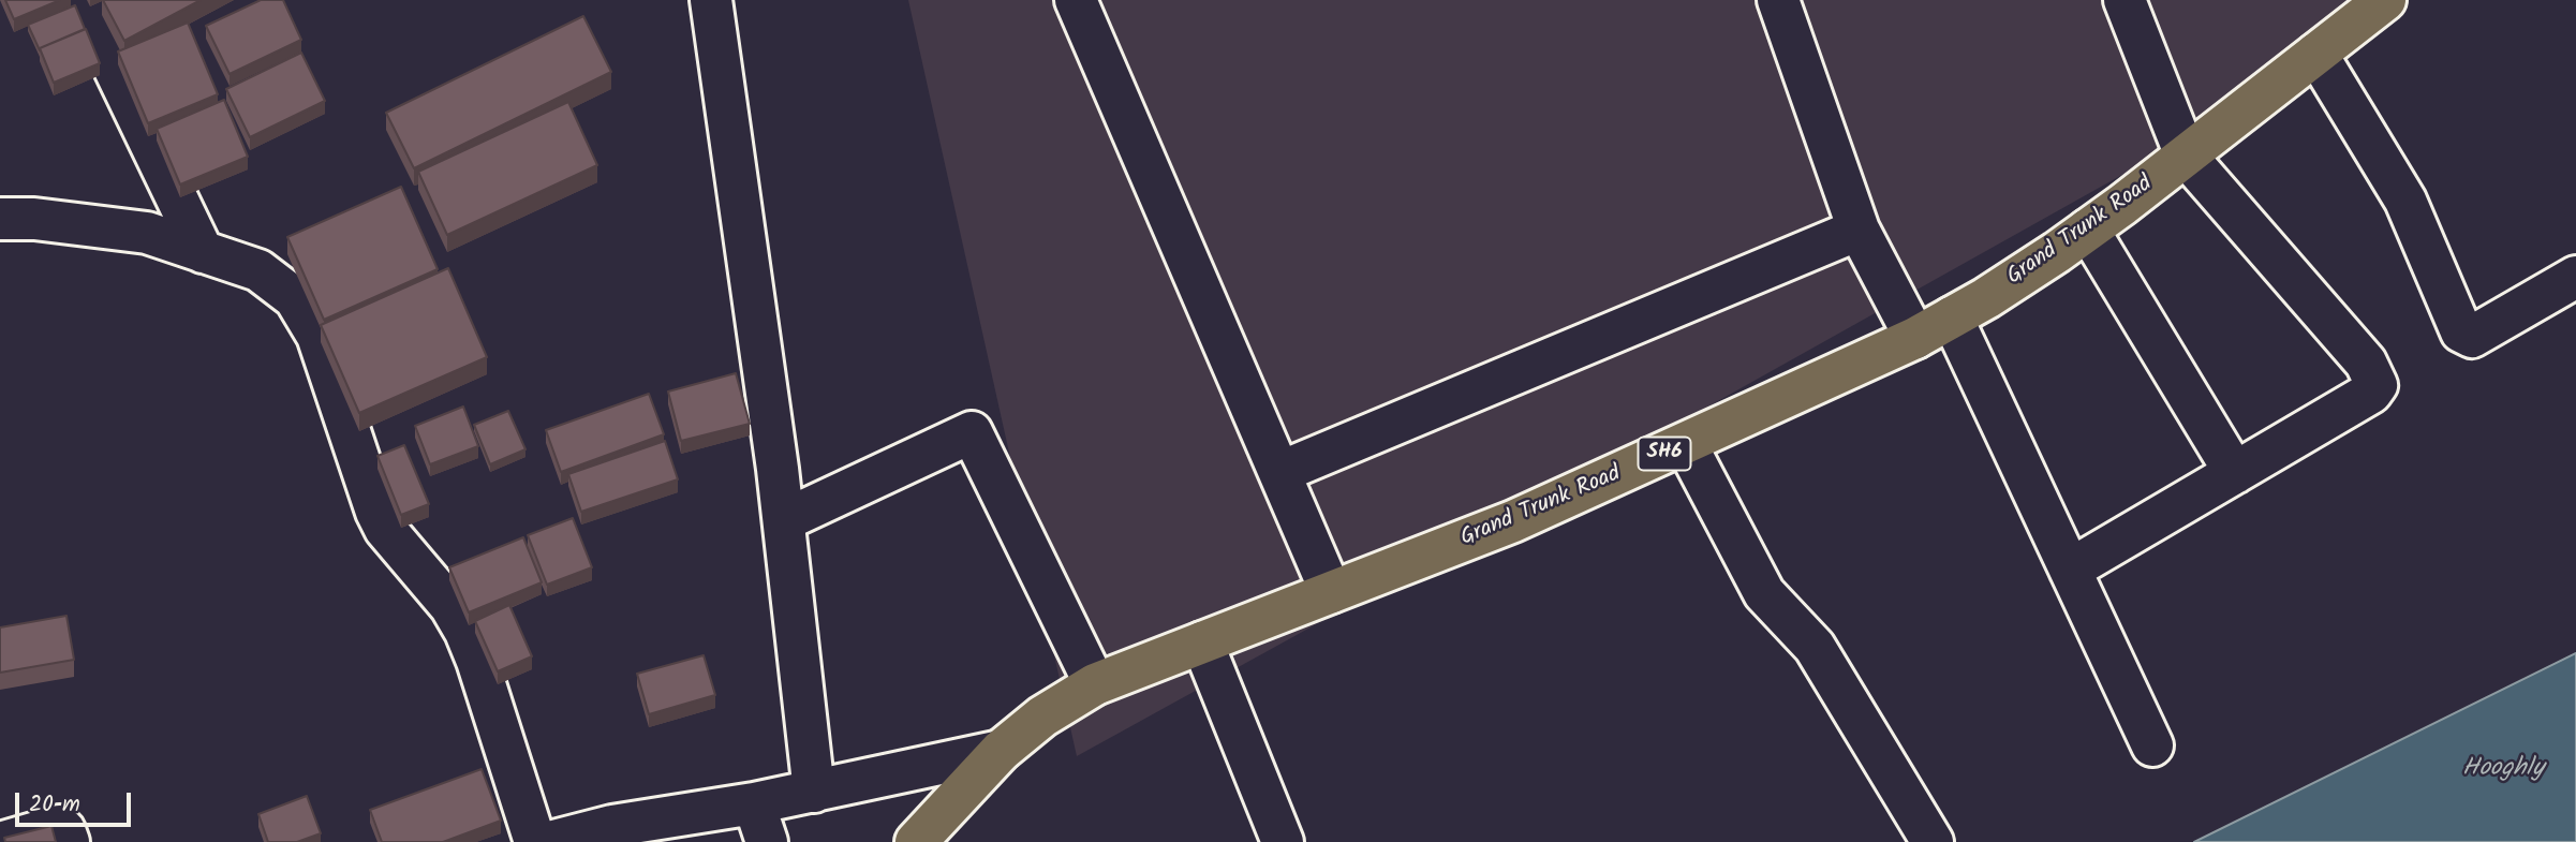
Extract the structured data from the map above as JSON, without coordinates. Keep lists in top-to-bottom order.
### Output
{
  "streets": {
    "main road": ["Grand Trunk Road", "SH6"]
  },
  "water": ["Hooghly"],
  "scale_bar": "20 m"
}
